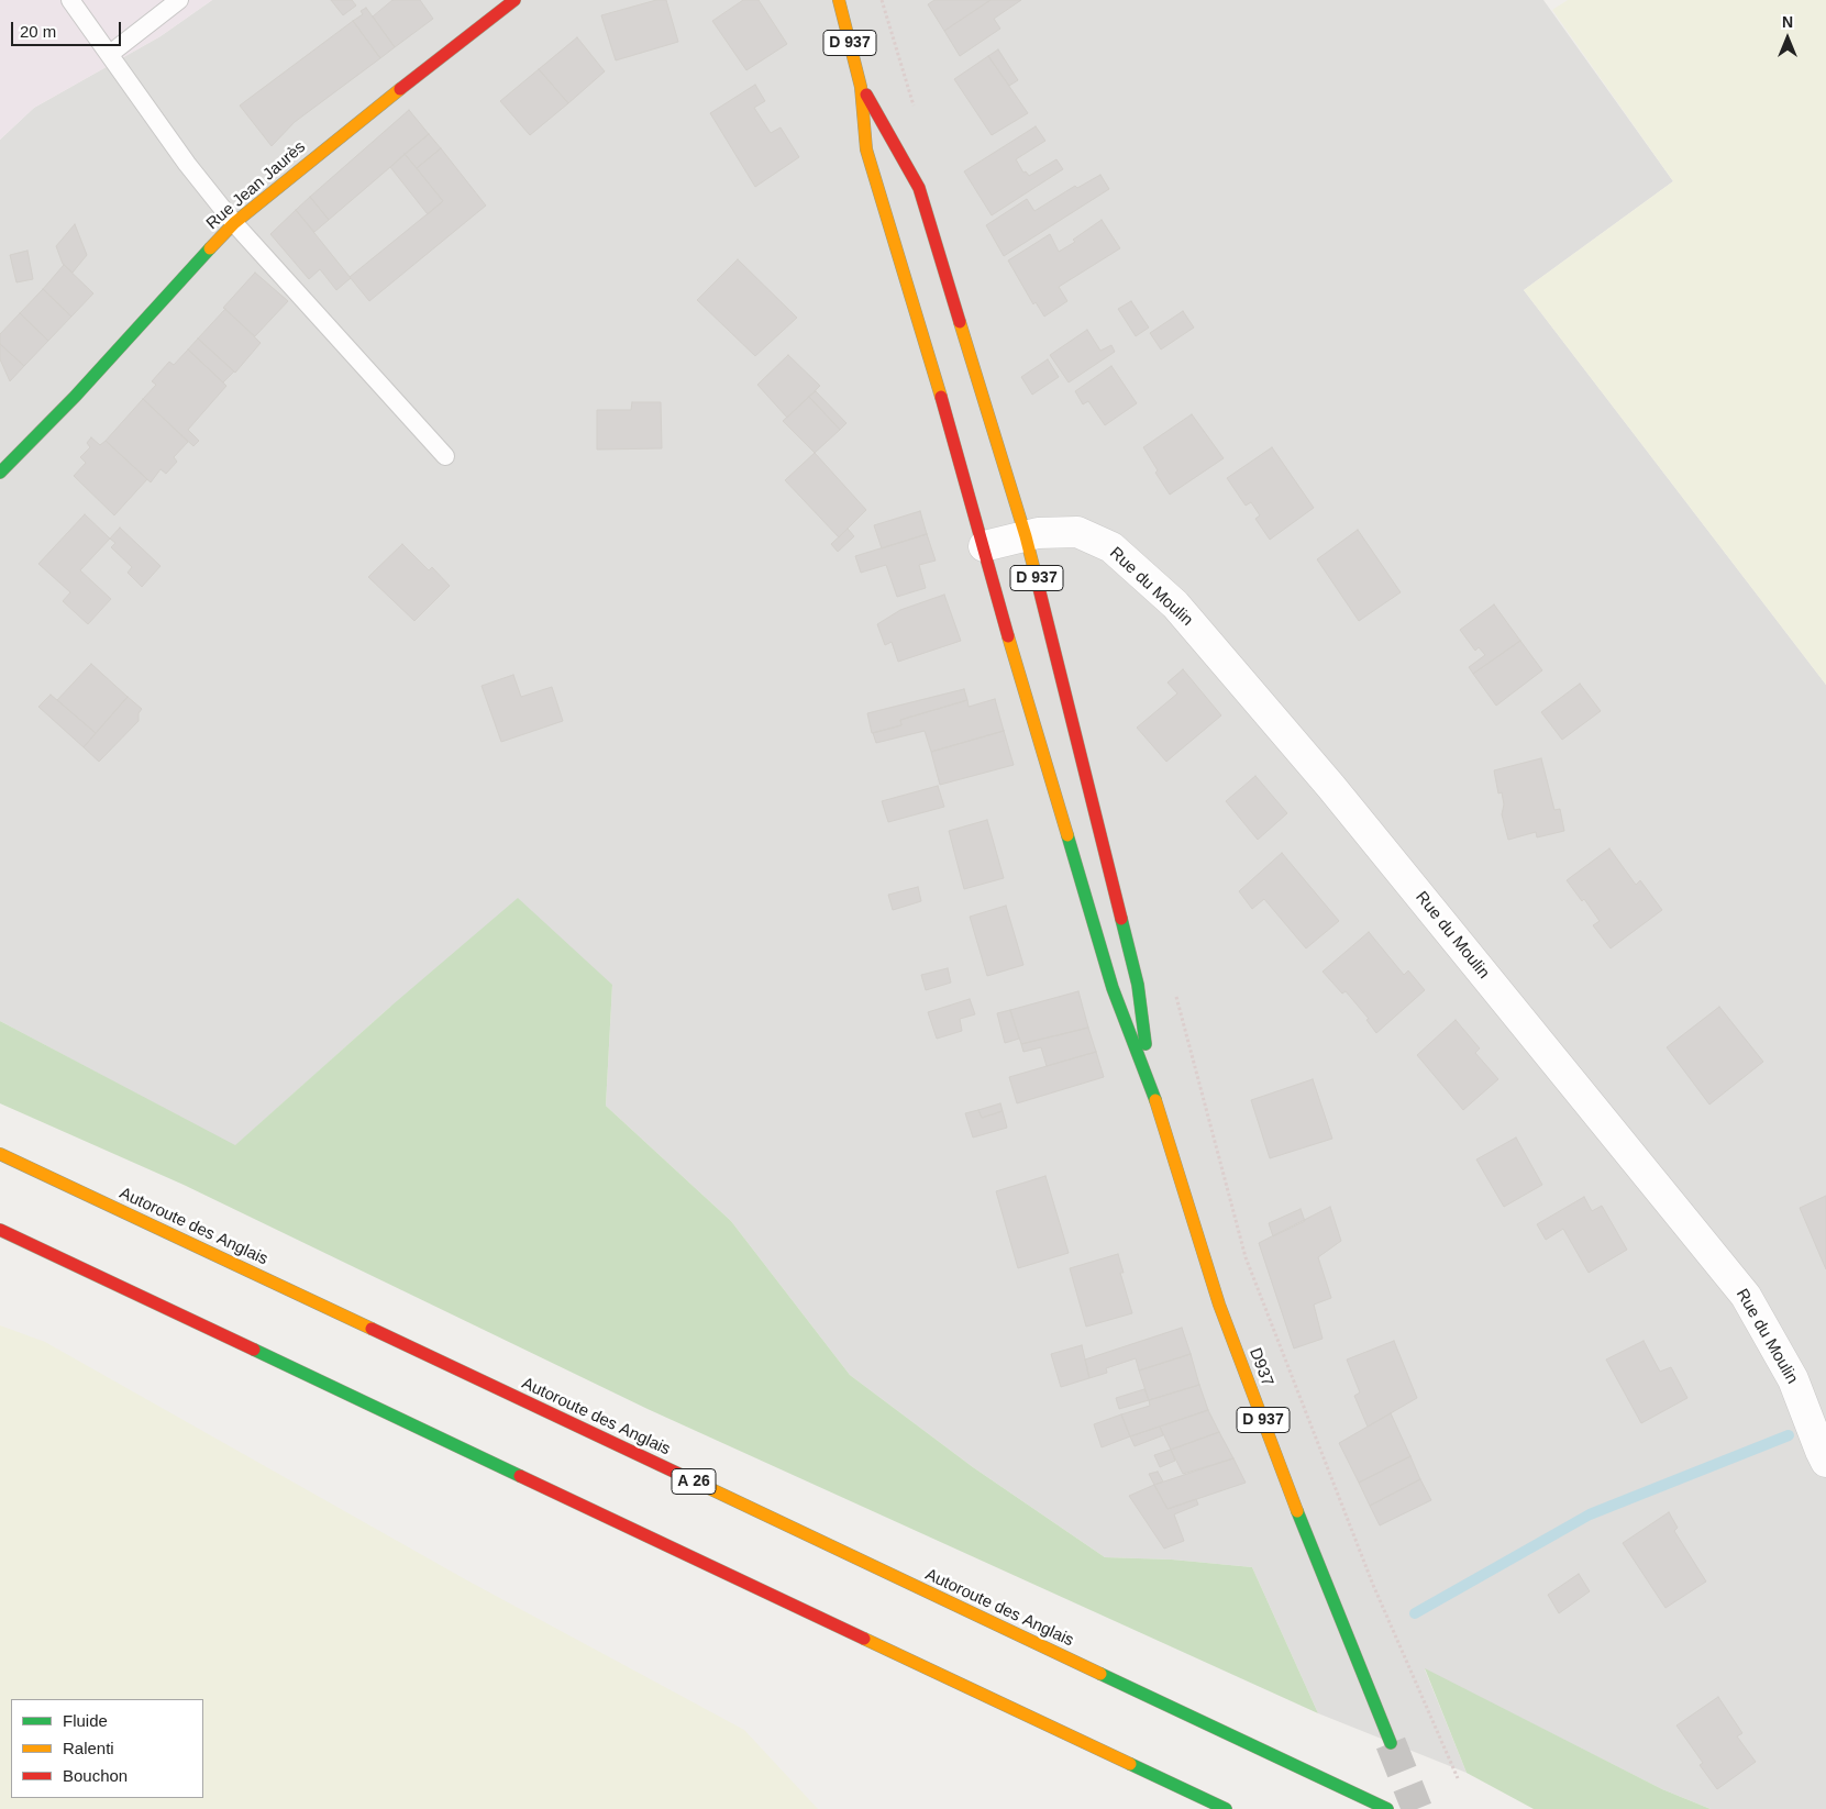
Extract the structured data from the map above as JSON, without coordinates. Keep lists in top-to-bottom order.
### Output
{
  "streets": {
    "main road": [
      "D 937",
      "Rue Jean Jaurès",
      "Autoroute des Anglais",
      "D937",
      "A 26"
    ],
    "street": ["Rue du Moulin"]
  },
  "crossings": [
    ["D 937", "Rue du Moulin"],
    ["D 937", "D937"]
  ],
  "legend": ["Fluide", "Ralenti", "Bouchon"],
  "scale_bar": "20 m",
  "north": "top"
}
